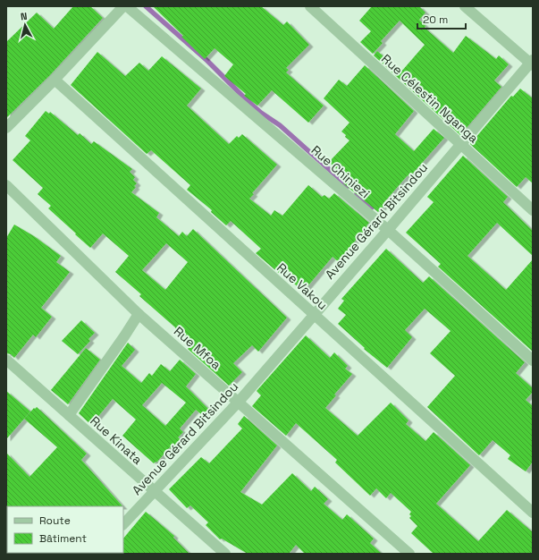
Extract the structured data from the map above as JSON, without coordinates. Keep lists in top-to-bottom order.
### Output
{
  "streets": {
    "street": [
      "Rue Célestin Nganga",
      "Rue Chiniezi",
      "Avenue Gérard Bitsindou",
      "Rue Vakou",
      "Rue Mfoa",
      "Rue Kinata"
    ]
  },
  "crossings": [
    ["Rue Célestin Nganga", "Avenue Gérard Bitsindou"],
    ["Rue Chiniezi", "Avenue Gérard Bitsindou"],
    ["Avenue Gérard Bitsindou", "Rue Vakou"],
    ["Avenue Gérard Bitsindou", "Rue Mfoa"],
    ["Avenue Gérard Bitsindou", "Rue Kinata"]
  ],
  "legend": ["Route", "Bâtiment"],
  "scale_bar": "20 m",
  "north": "top"
}
